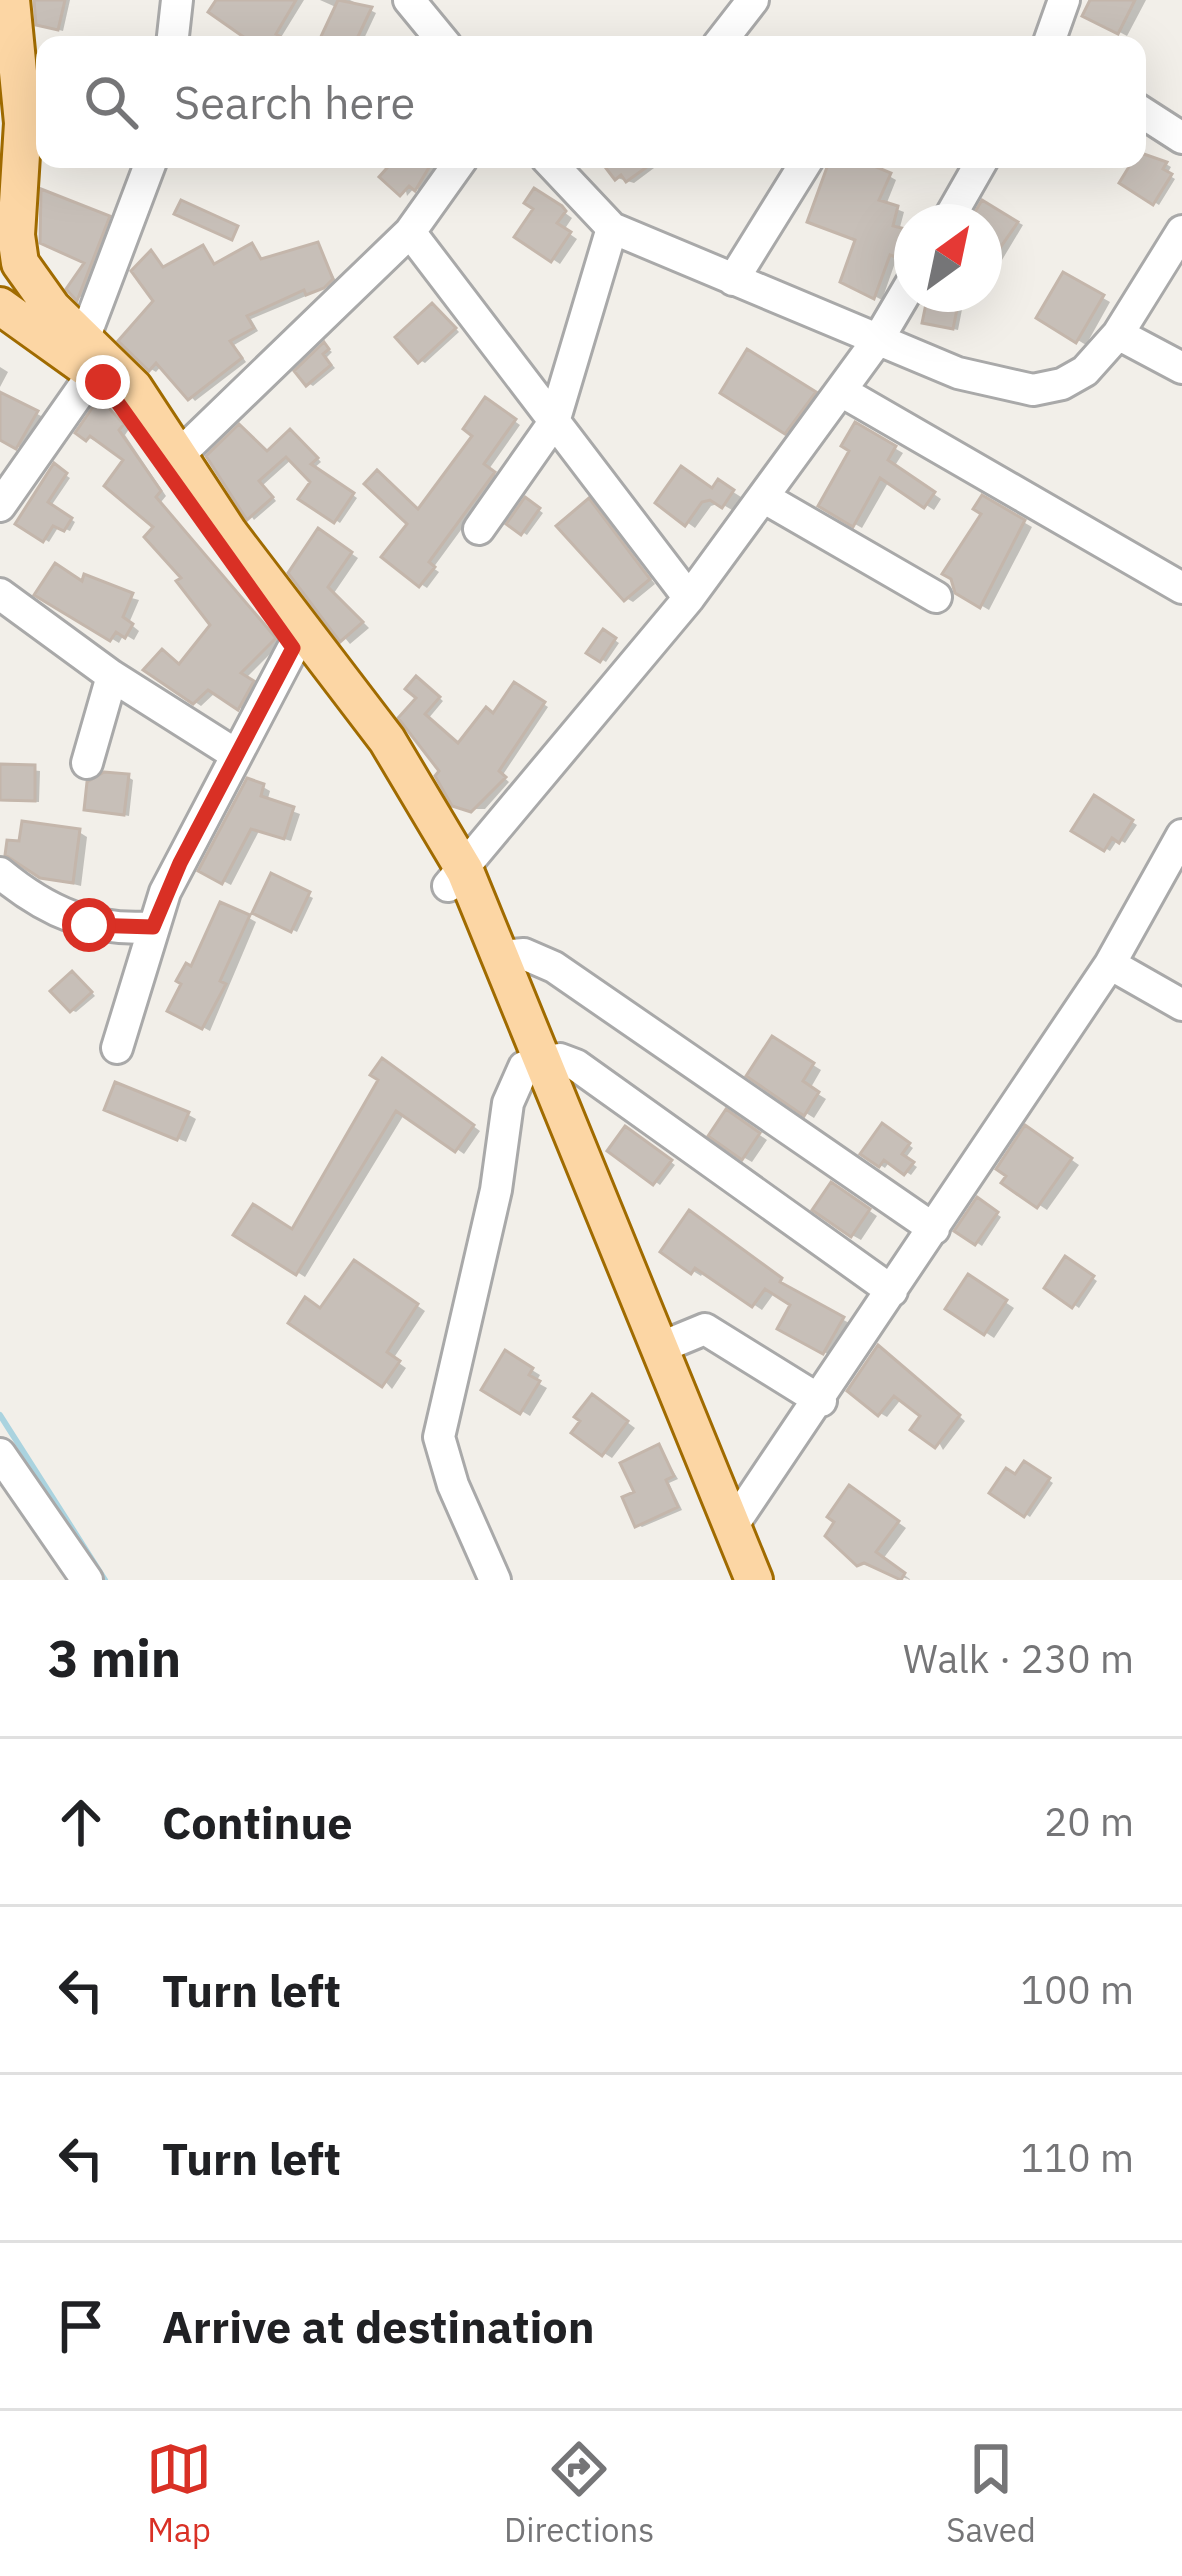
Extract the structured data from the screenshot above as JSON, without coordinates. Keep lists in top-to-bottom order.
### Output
{
  "north": "top right",
  "page": {
    "search": "Search here",
    "heading": ["3 min", "Walk · 230 m"],
    "list": [
      ["Continue", "20 m"],
      ["Turn left", "100 m"],
      ["Turn left", "110 m"],
      "Arrive at destination"
    ],
    "nav": ["Map", "Directions", "Saved"]
  }
}
